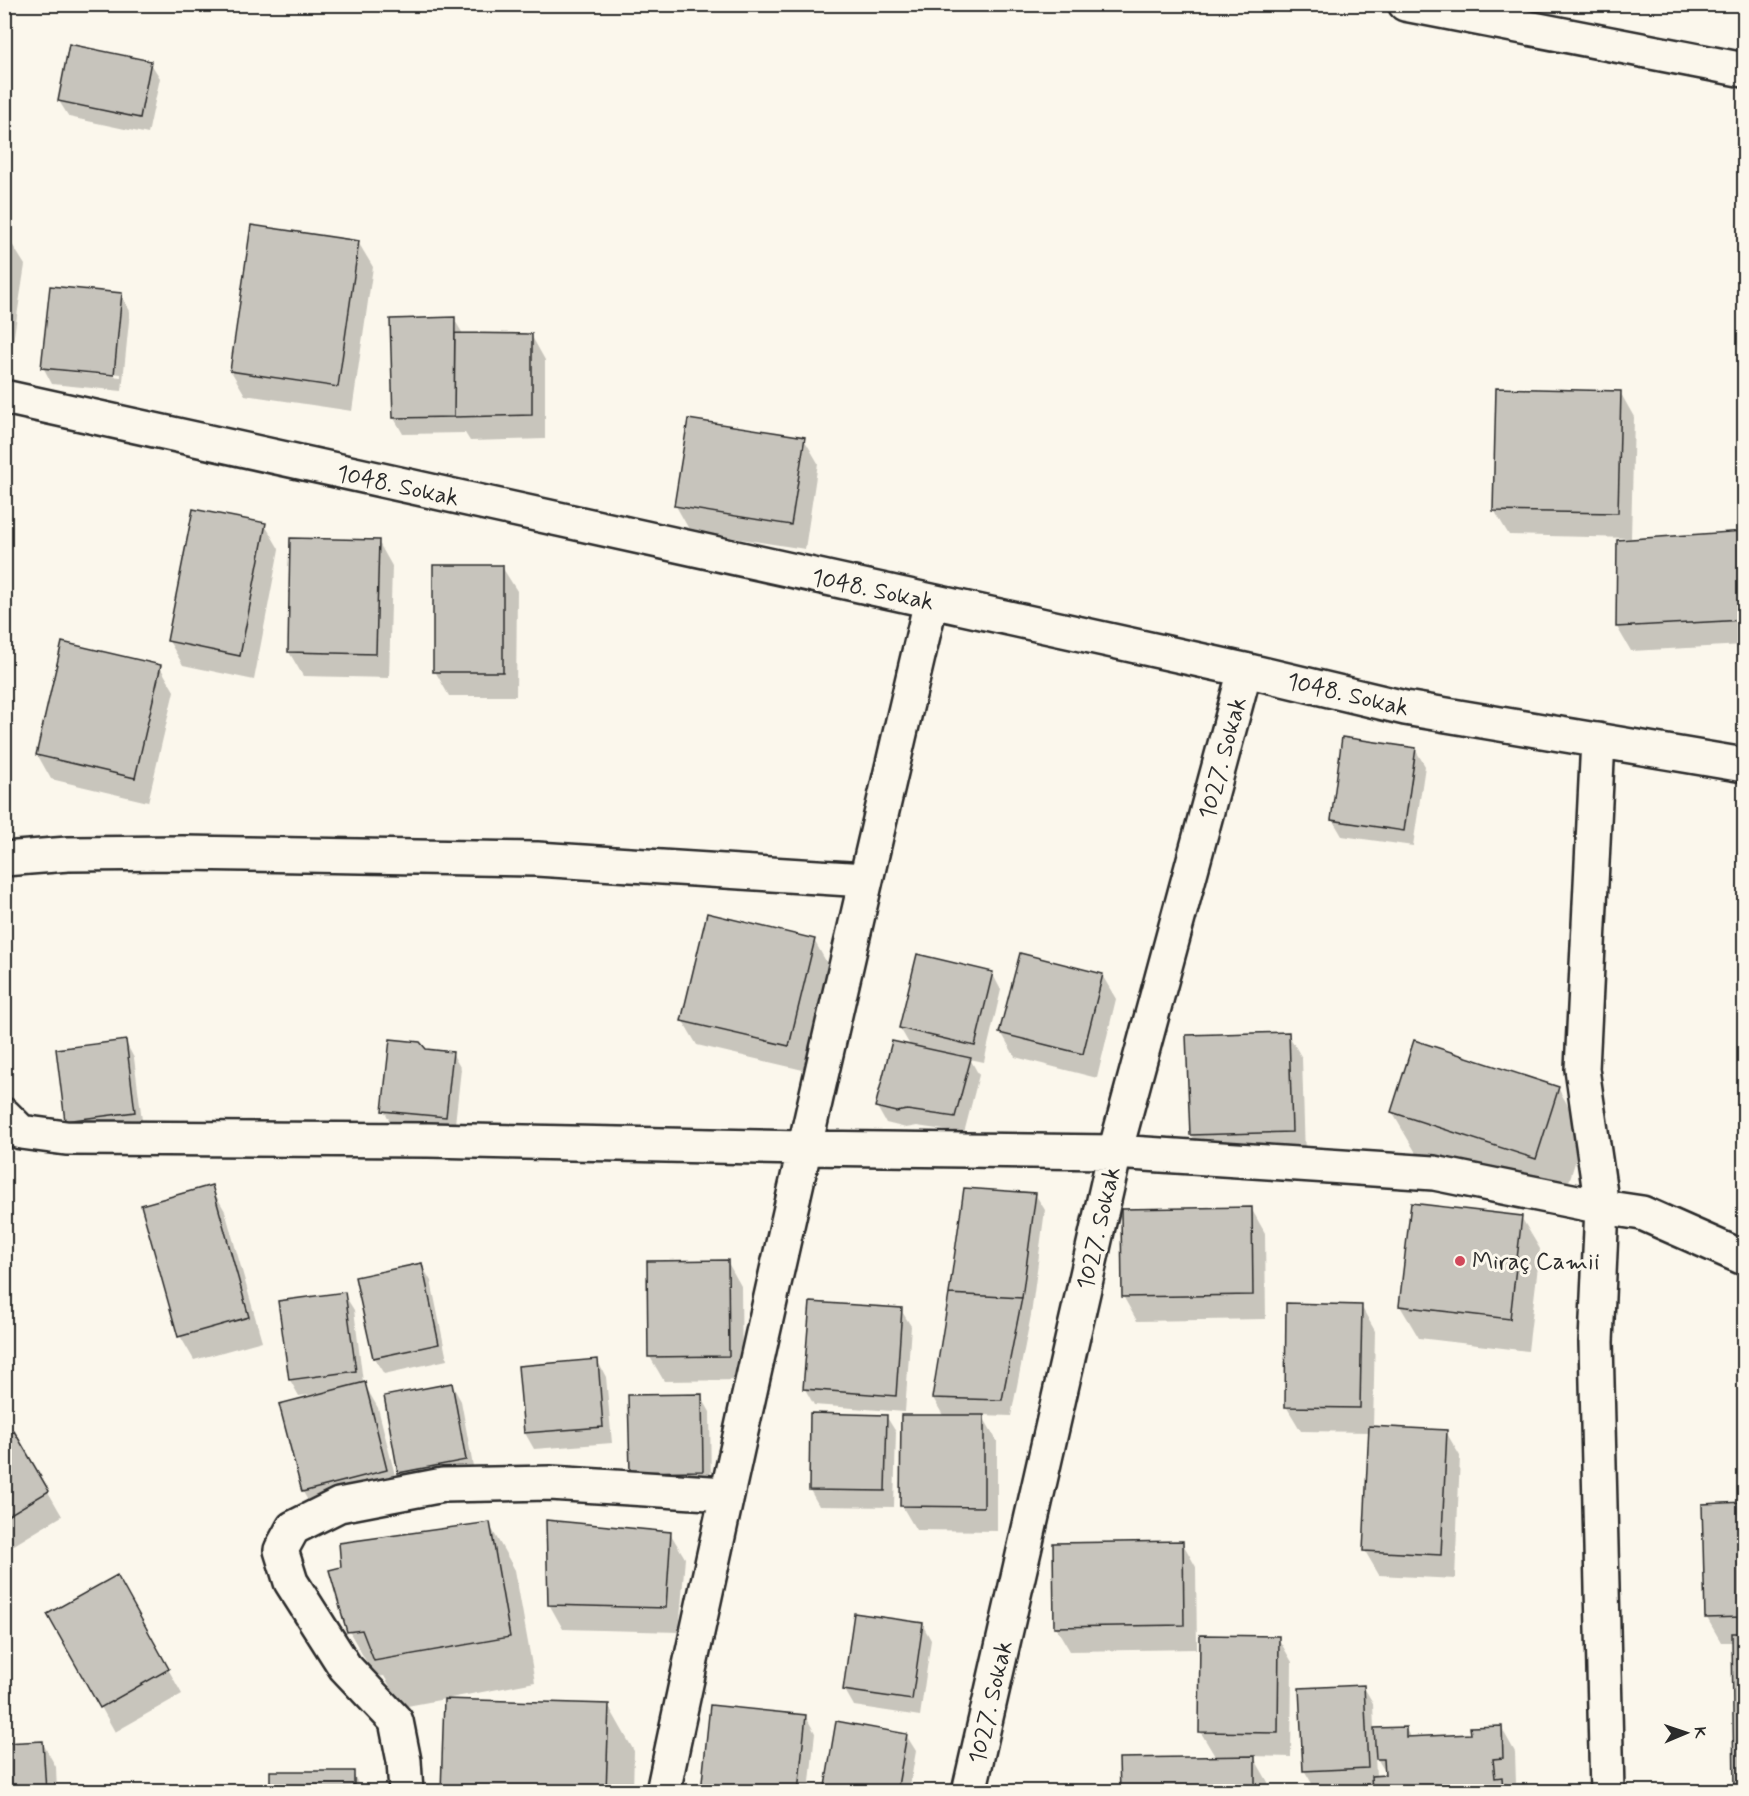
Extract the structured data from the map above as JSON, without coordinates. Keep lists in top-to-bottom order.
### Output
{
  "streets": {
    "street": ["1048. Sokak", "1027. Sokak"]
  },
  "crossings": [
    ["1048. Sokak", "1027. Sokak"]
  ],
  "places": ["Miraç Camii"],
  "north": "right"
}
